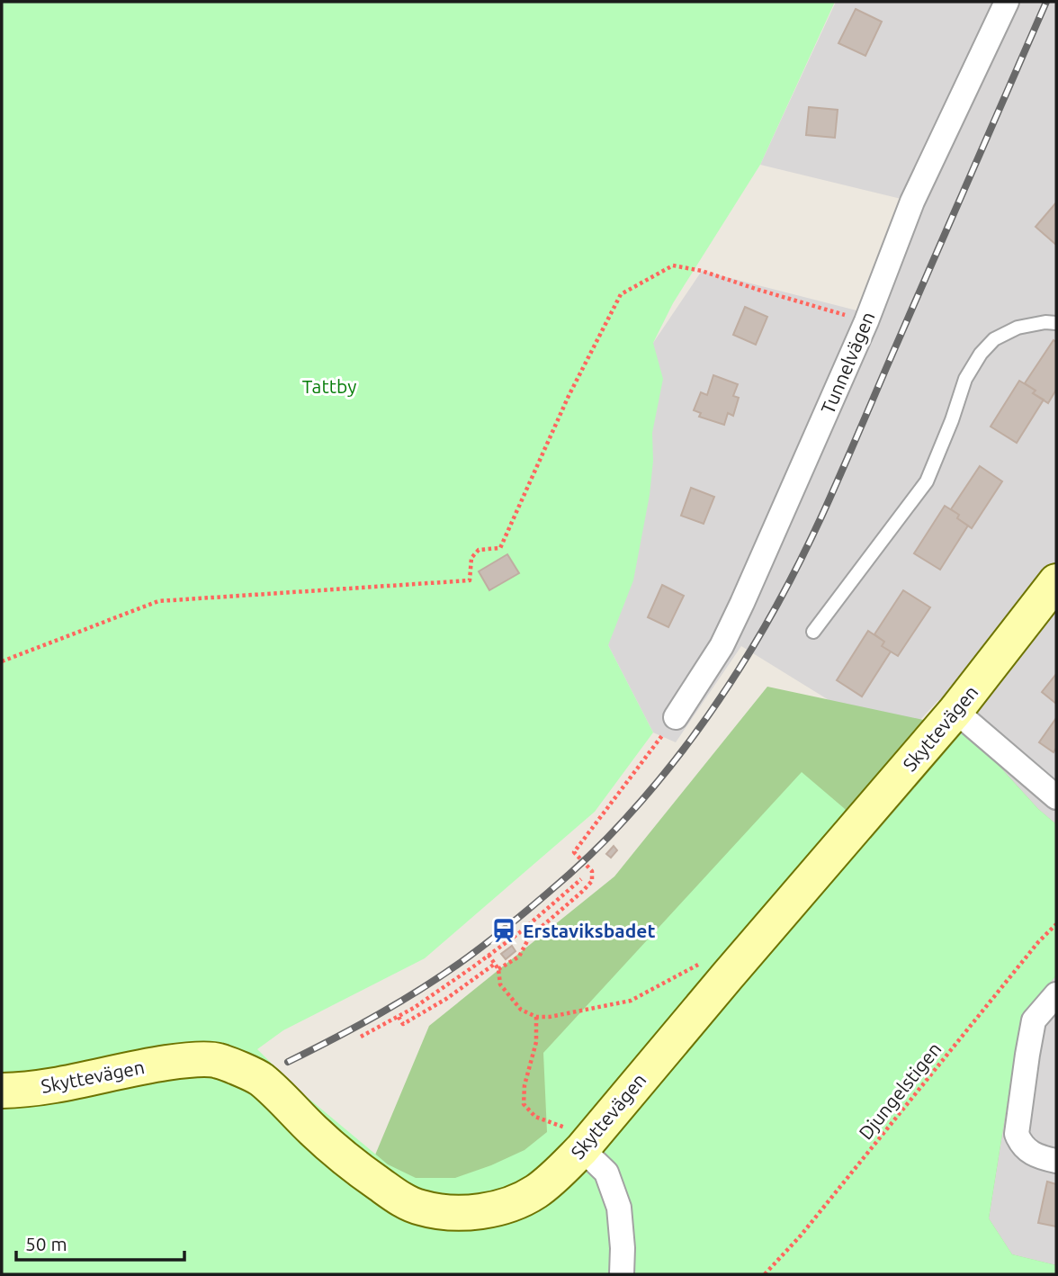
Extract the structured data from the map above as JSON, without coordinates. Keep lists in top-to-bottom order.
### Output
{
  "streets": {
    "street": ["Tunnelvägen", "Skyttevägen"],
    "path": ["Djungelstigen"]
  },
  "parks": ["Tattby"],
  "places": {
    "station": ["Erstaviksbadet"]
  },
  "scale_bar": "50 m"
}
